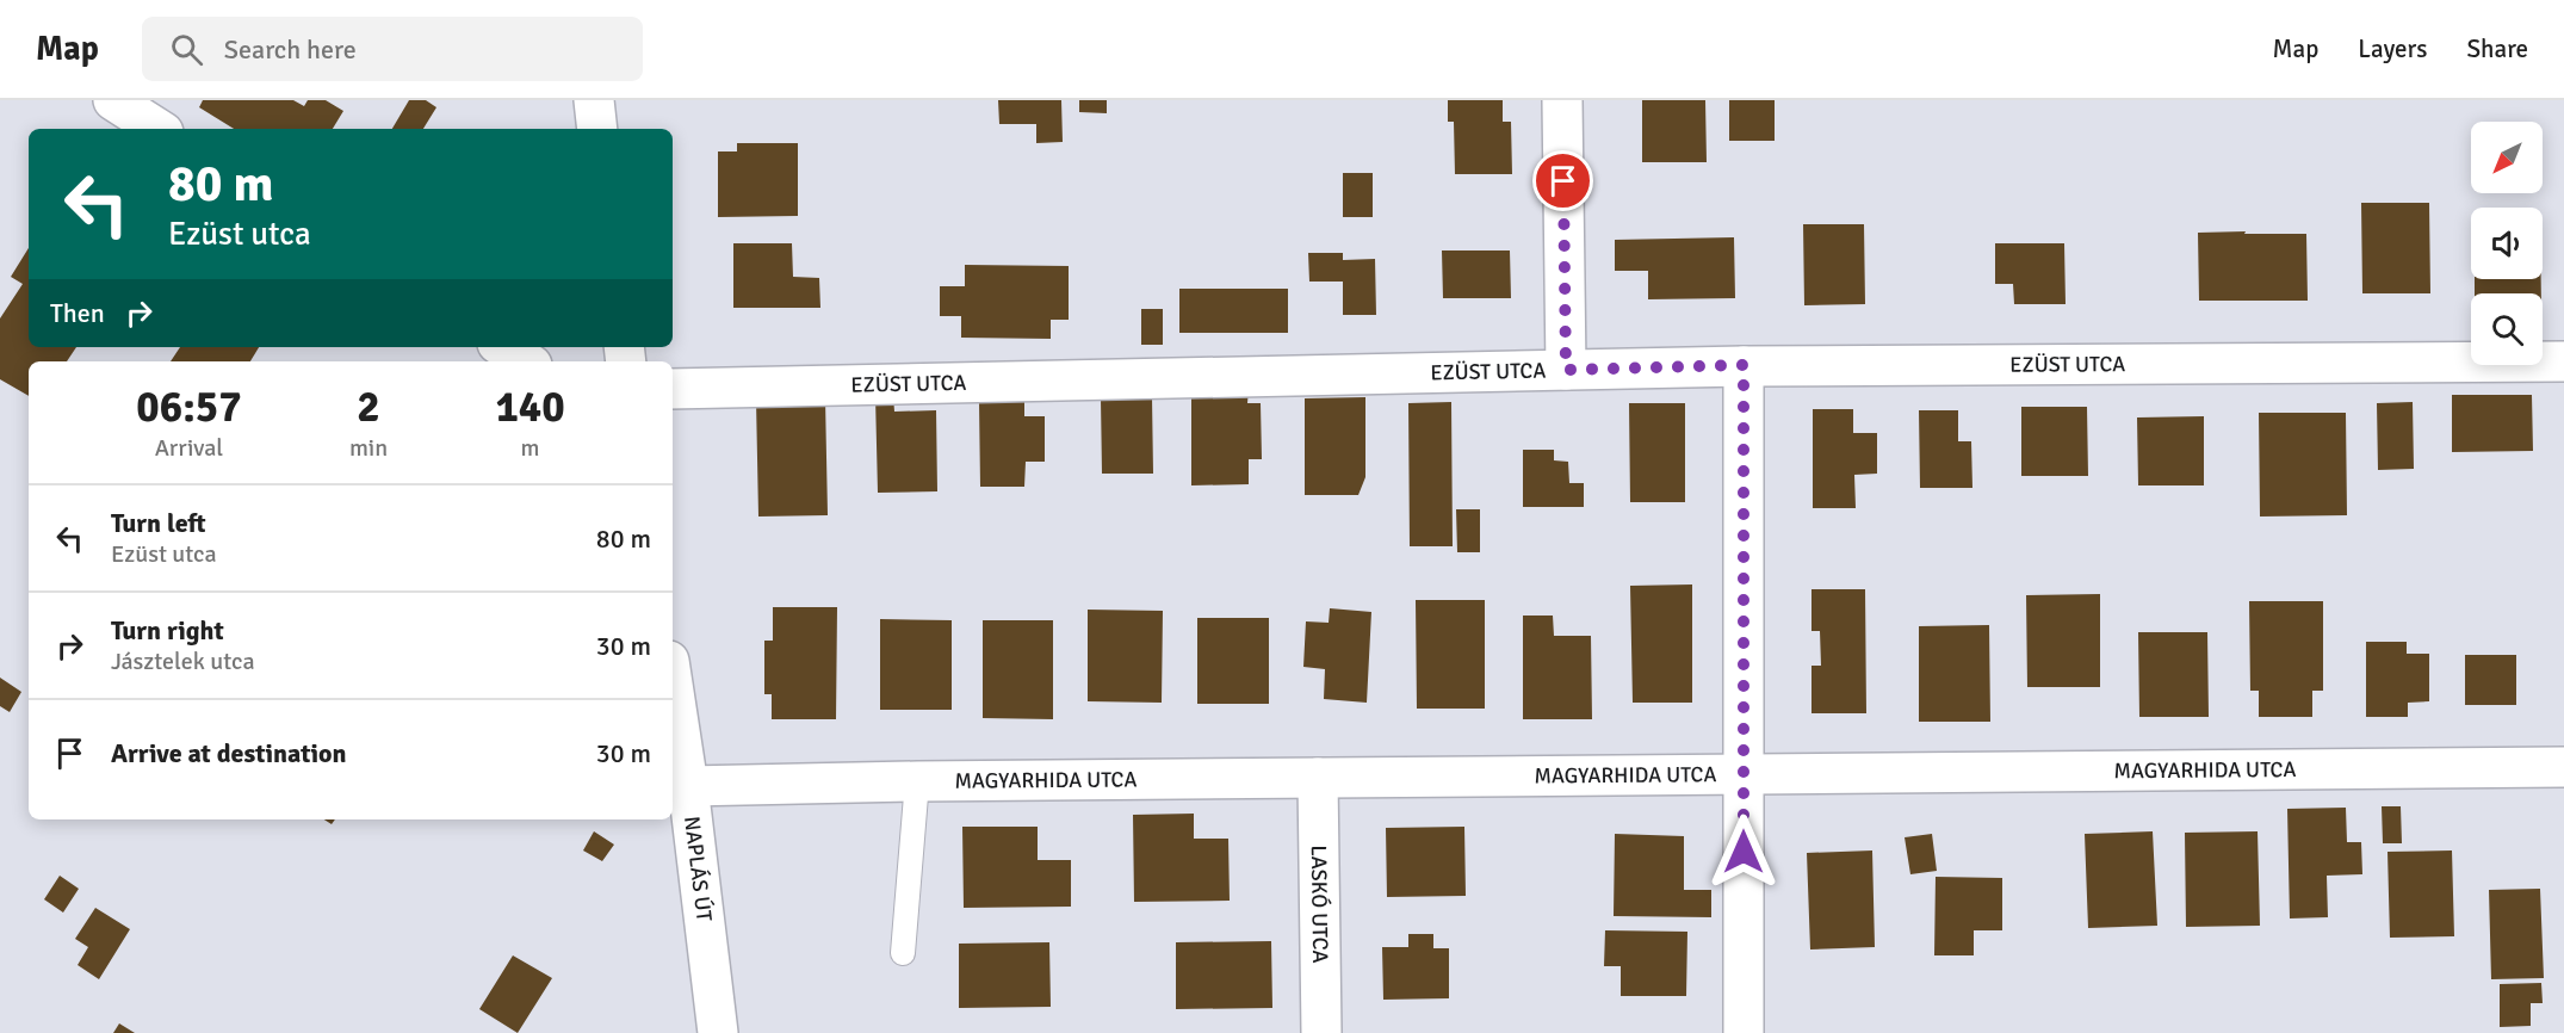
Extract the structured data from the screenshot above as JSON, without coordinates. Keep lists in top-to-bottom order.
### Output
{
  "streets": {
    "street": [
      "EZÜST UTCA",
      "MAGYARHIDA UTCA",
      "NAPLÁS ÚT",
      "LASKÓ UTCA"
    ]
  },
  "crossings": [
    ["MAGYARHIDA UTCA", "NAPLÁS ÚT"],
    ["MAGYARHIDA UTCA", "LASKÓ UTCA"]
  ],
  "north": "bottom left",
  "page": {
    "header": "Map",
    "search": "Search here",
    "nav": ["Map", "Layers", "Share"],
    "turn": ["80 m", "Ezüst utca"],
    "then": "Then",
    "eta": [
      "06:57",
      "Arrival",
      "2",
      "min",
      "140",
      "m"
    ],
    "list": [
      {
        "name": "Turn left",
        "note": "Ezüst utca",
        "value": "80 m"
      },
      {
        "name": "Turn right",
        "note": "Jásztelek utca",
        "value": "30 m"
      },
      {
        "name": "Arrive at destination",
        "value": "30 m"
      }
    ]
  }
}
